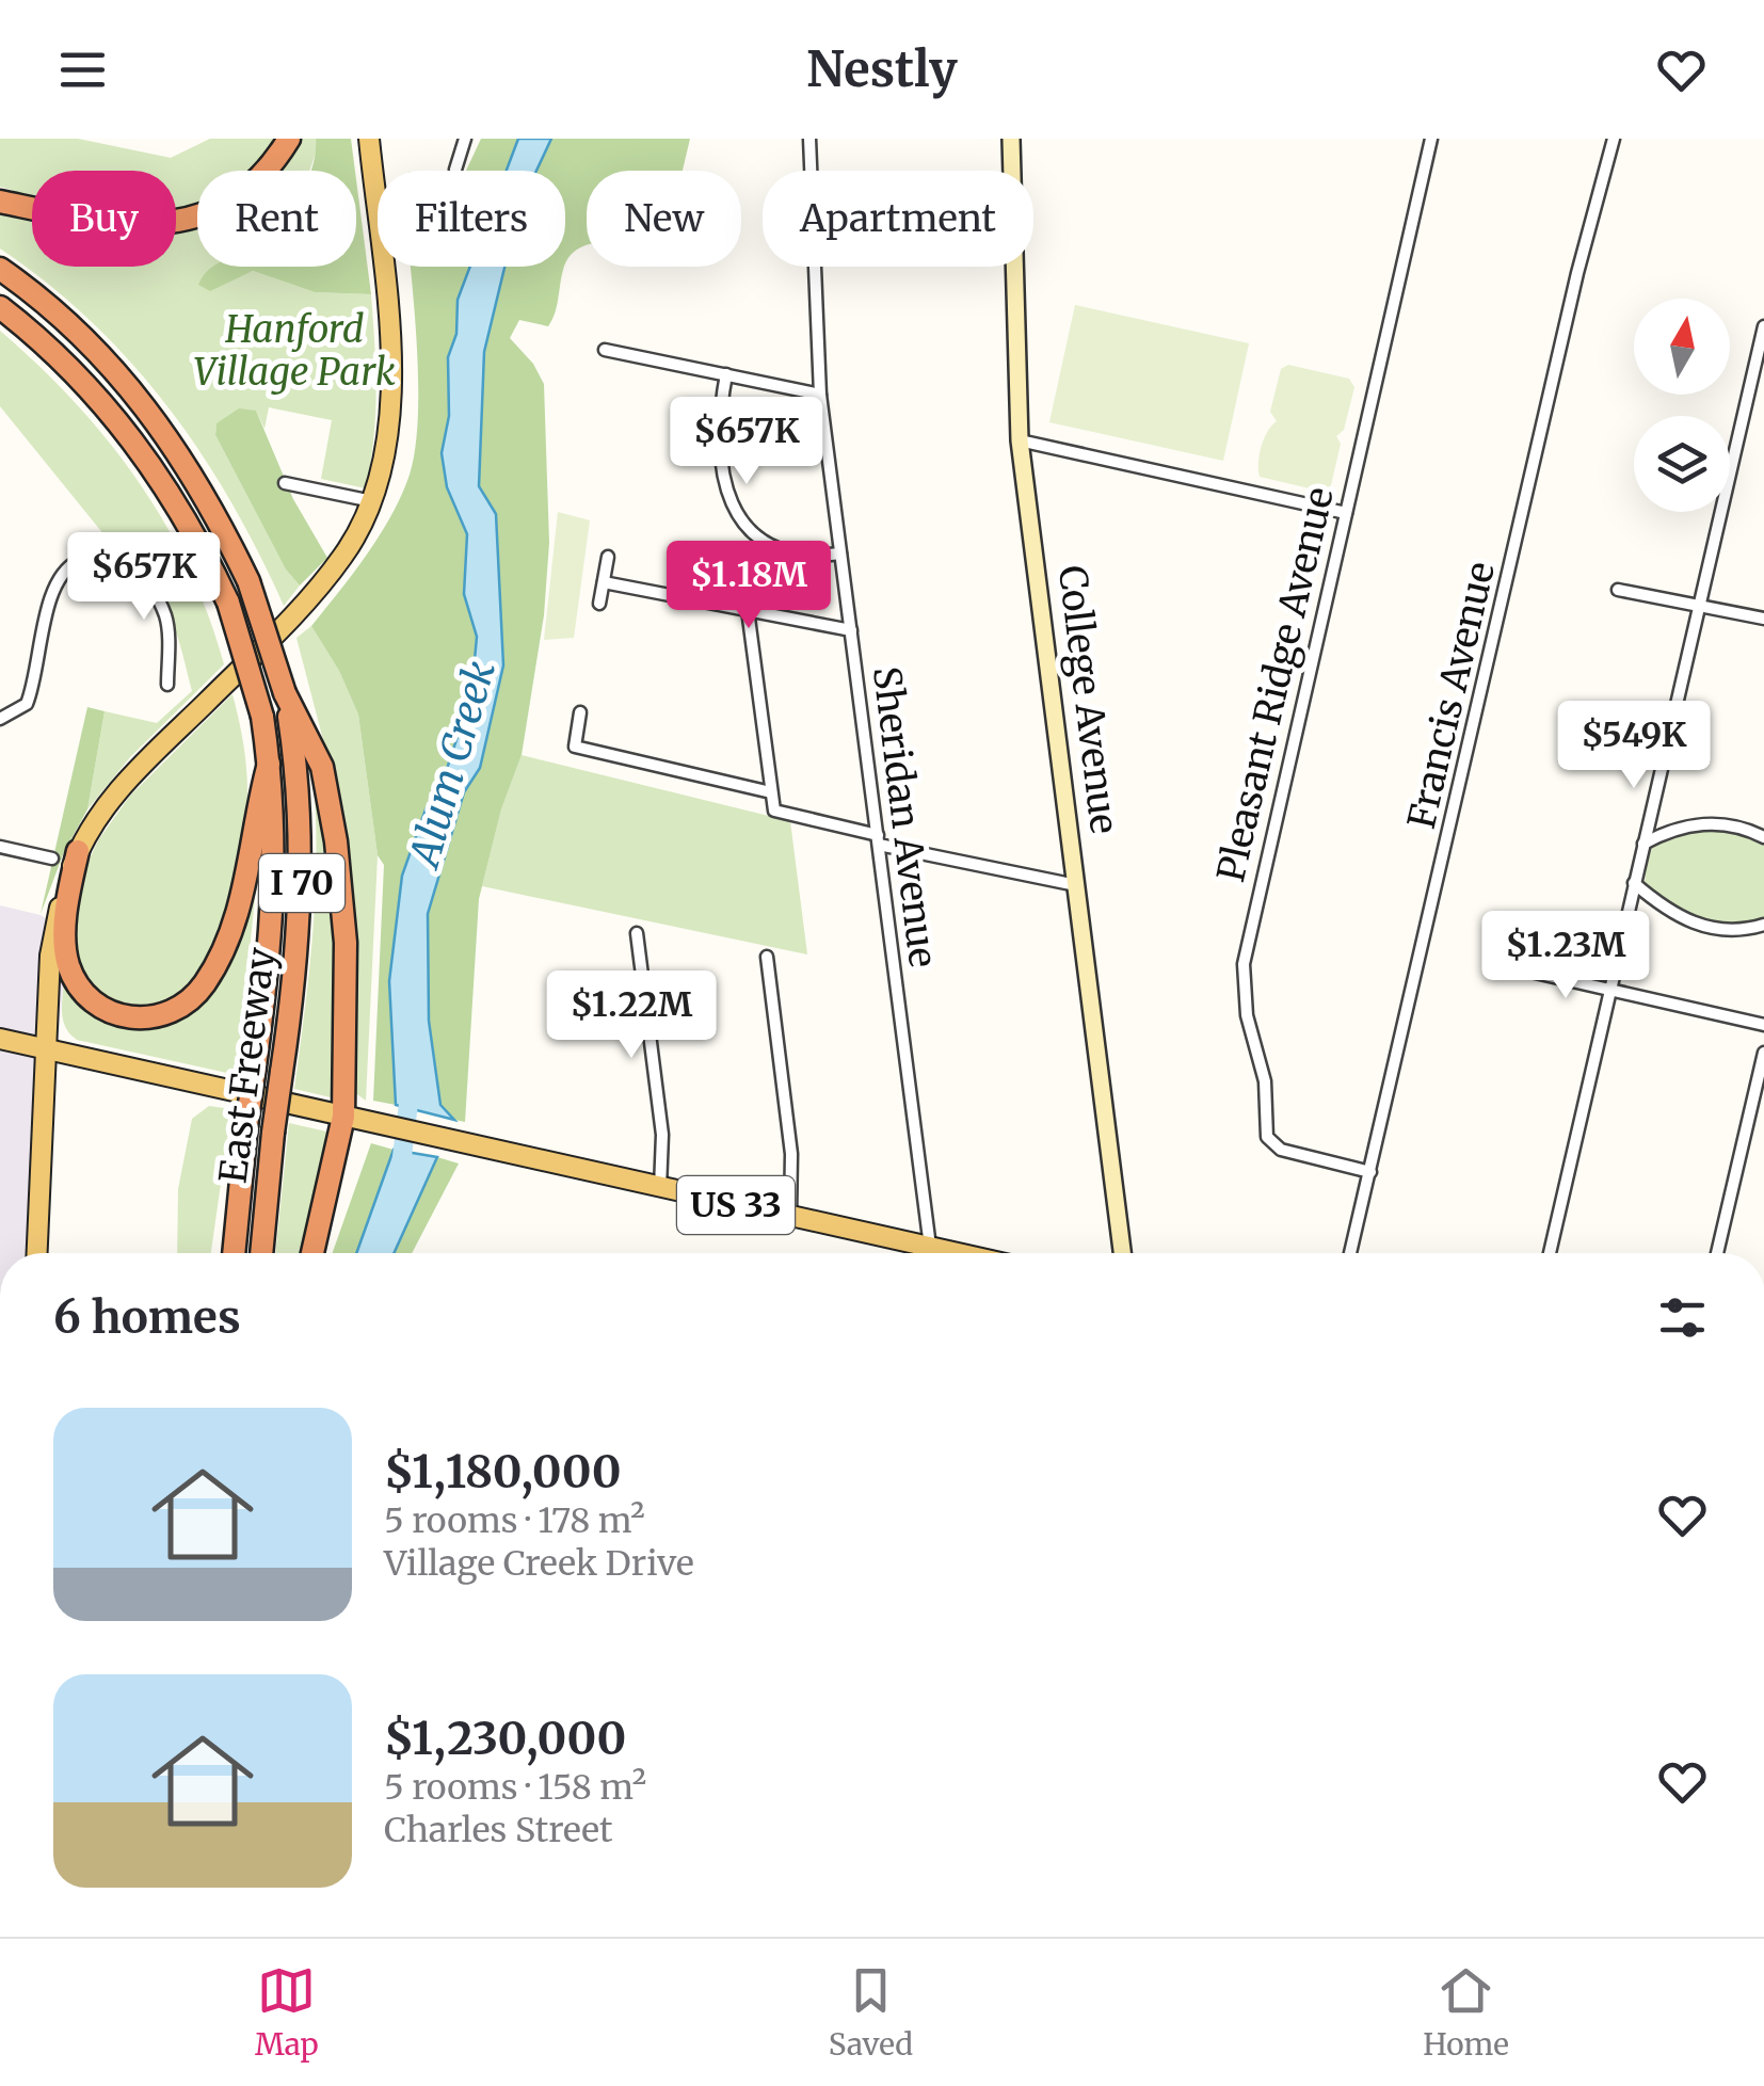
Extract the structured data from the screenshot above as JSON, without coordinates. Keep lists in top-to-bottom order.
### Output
{
  "streets": {
    "highway": ["I 70", "East Freeway"],
    "main road": ["College Avenue", "US 33"],
    "street": ["Pleasant Ridge Avenue", "Francis Avenue", "Sheridan Avenue"]
  },
  "crossings": [
    ["Pleasant Ridge Avenue", "Francis Avenue"],
    ["Sheridan Avenue", "US 33"]
  ],
  "water": ["Alum Creek"],
  "parks": ["Hanford Village Park"],
  "north": "top",
  "page": {
    "header": "Nestly",
    "chip": [
      "Buy",
      "Rent",
      "Filters",
      "New",
      "Apartment"
    ],
    "price": [
      "$657K",
      "$657K",
      "$1.18M",
      "$549K",
      "$1.23M",
      "$1.22M"
    ],
    "heading": "6 homes",
    "list": [
      {
        "name": "$1,180,000",
        "note": "5 rooms · 178 m² · Village Creek Drive"
      },
      {
        "name": "$1,230,000",
        "note": "5 rooms · 158 m² · Charles Street"
      }
    ],
    "tabs": ["Map", "Saved", "Home"]
  }
}
